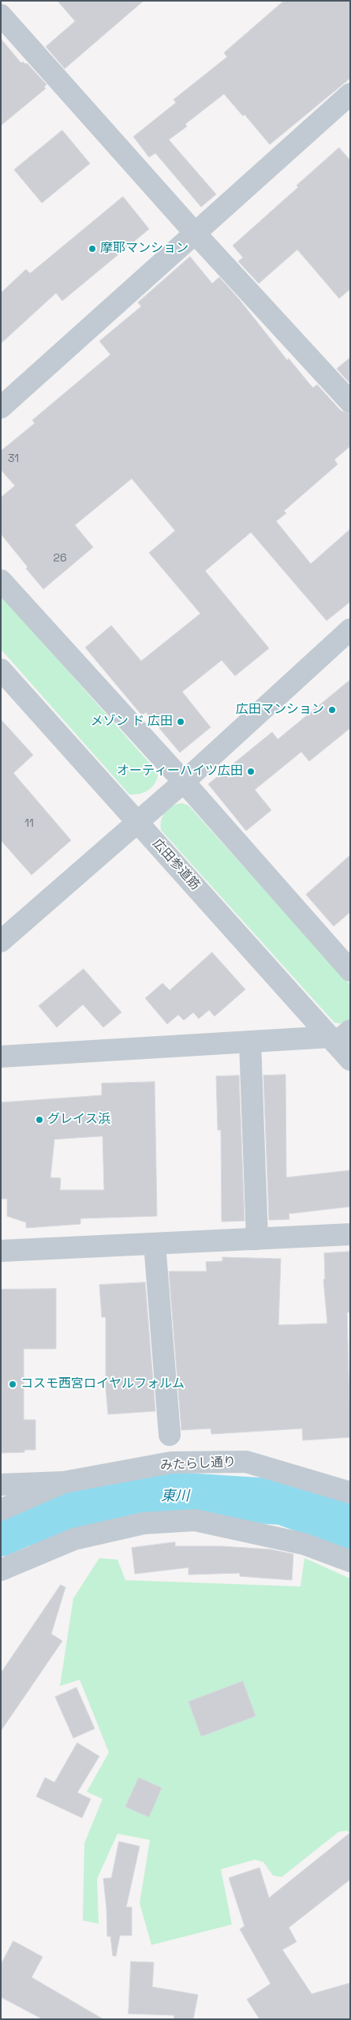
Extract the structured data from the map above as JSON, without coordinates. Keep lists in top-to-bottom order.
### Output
{
  "streets": {
    "street": ["広田参道筋", "みたらし通り"]
  },
  "water": ["東川"],
  "places": [
    "摩耶マンション",
    "広田マンション",
    "メゾン ド 広田",
    "オーティーハイツ広田",
    "グレイス浜",
    "コスモ西宮ロイヤルフォルム"
  ],
  "house_numbers": ["31", "26", "11"]
}
